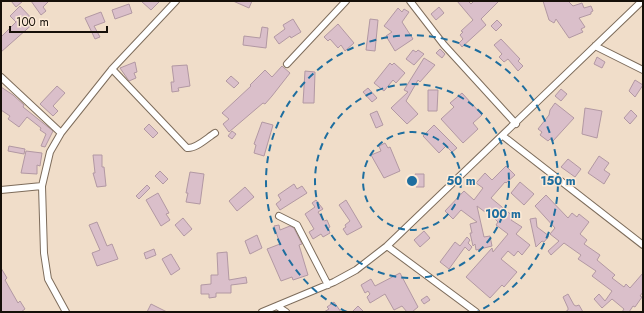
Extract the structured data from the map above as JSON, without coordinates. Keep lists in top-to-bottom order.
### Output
{
  "scale_bar": "100 m",
  "rings": ["50 m", "150 m", "100 m"]
}
